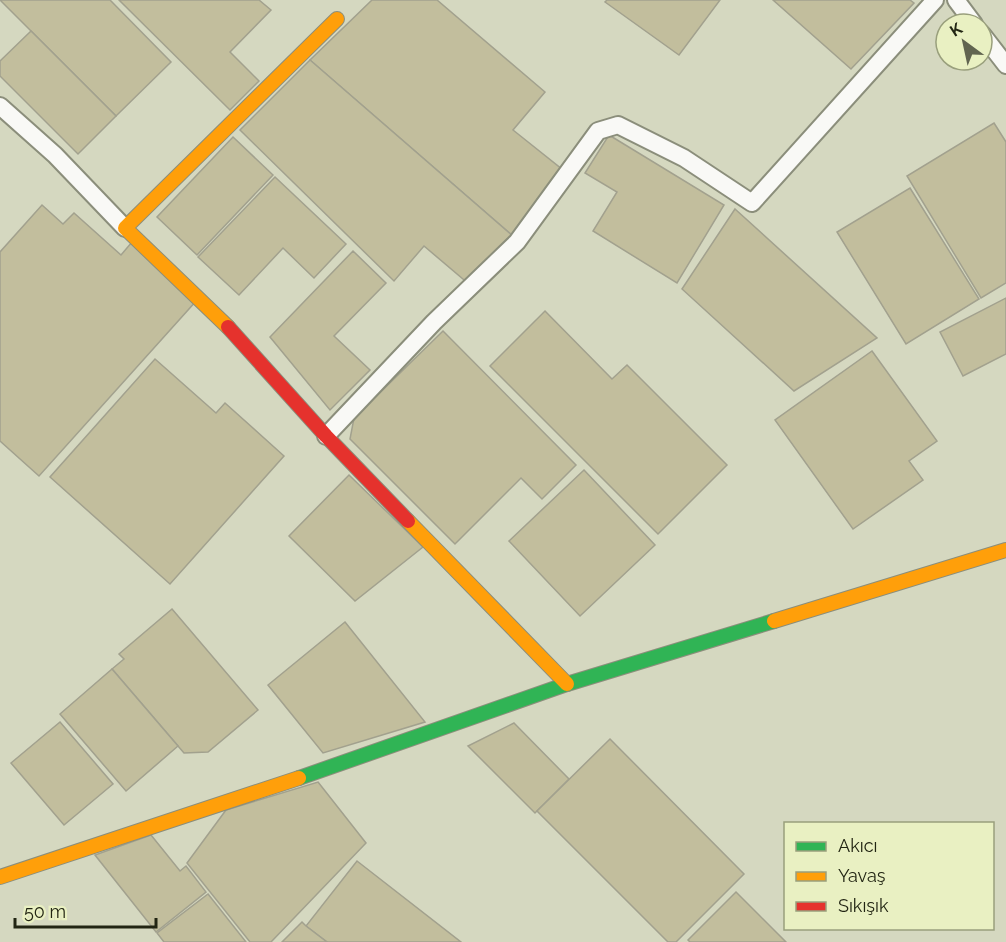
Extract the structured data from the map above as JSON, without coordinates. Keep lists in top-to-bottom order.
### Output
{
  "legend": ["Akıcı", "Yavaş", "Sıkışık"],
  "scale_bar": "50 m",
  "north": "top left"
}
